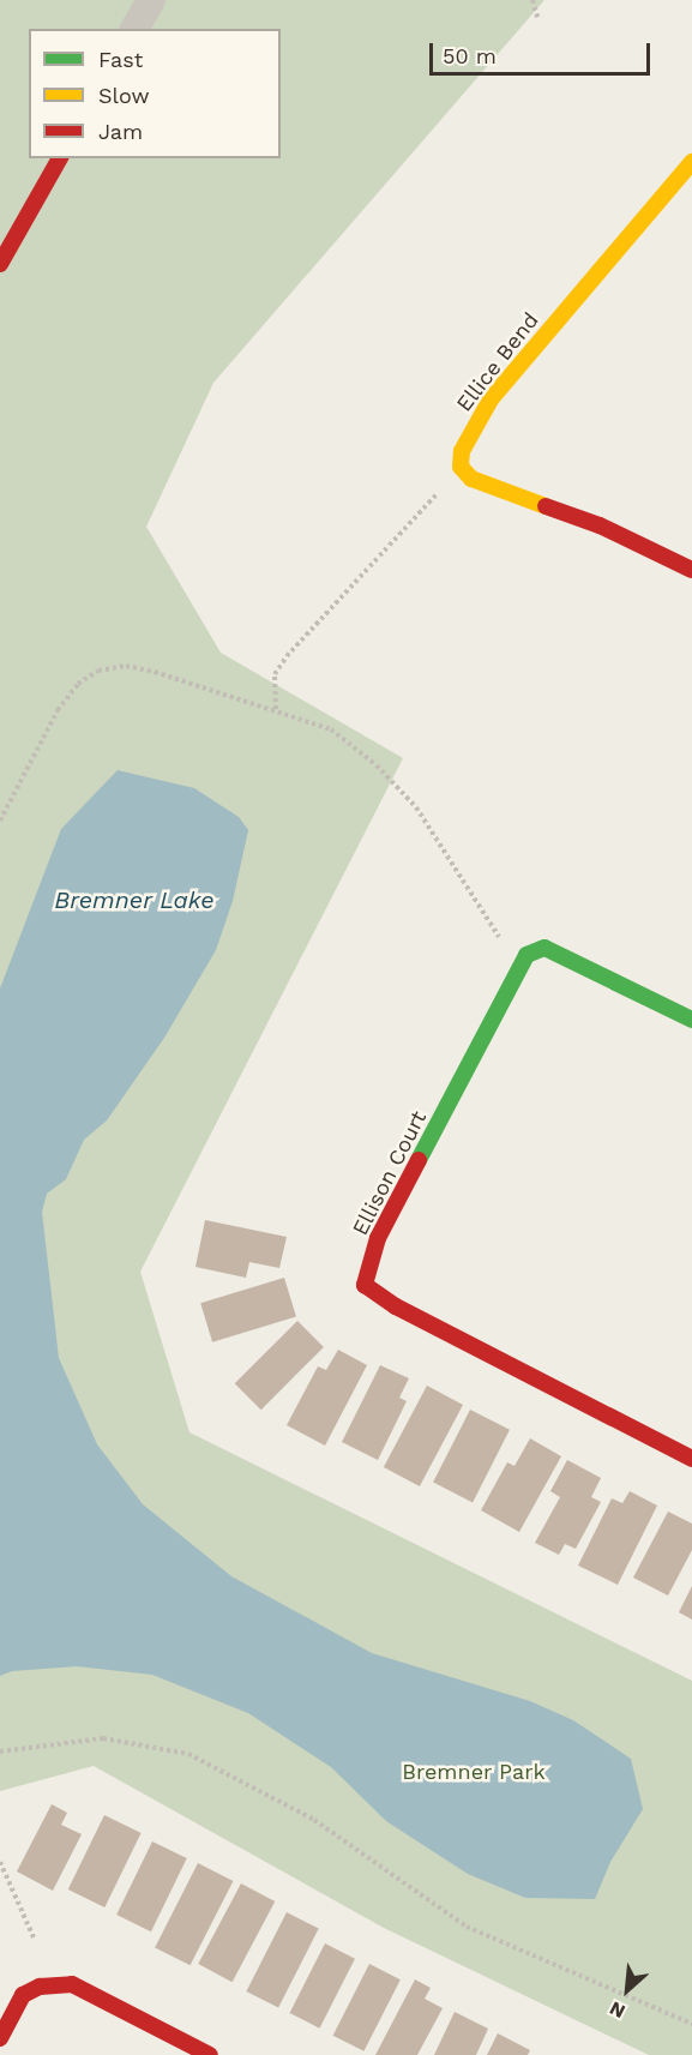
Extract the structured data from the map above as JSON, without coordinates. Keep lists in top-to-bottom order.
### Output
{
  "streets": {
    "street": ["Ellice Bend", "Ellison Court"]
  },
  "water": ["Bremner Lake"],
  "parks": ["Bremner Park"],
  "legend": ["Fast", "Slow", "Jam"],
  "scale_bar": "50 m",
  "north": "bottom left"
}
